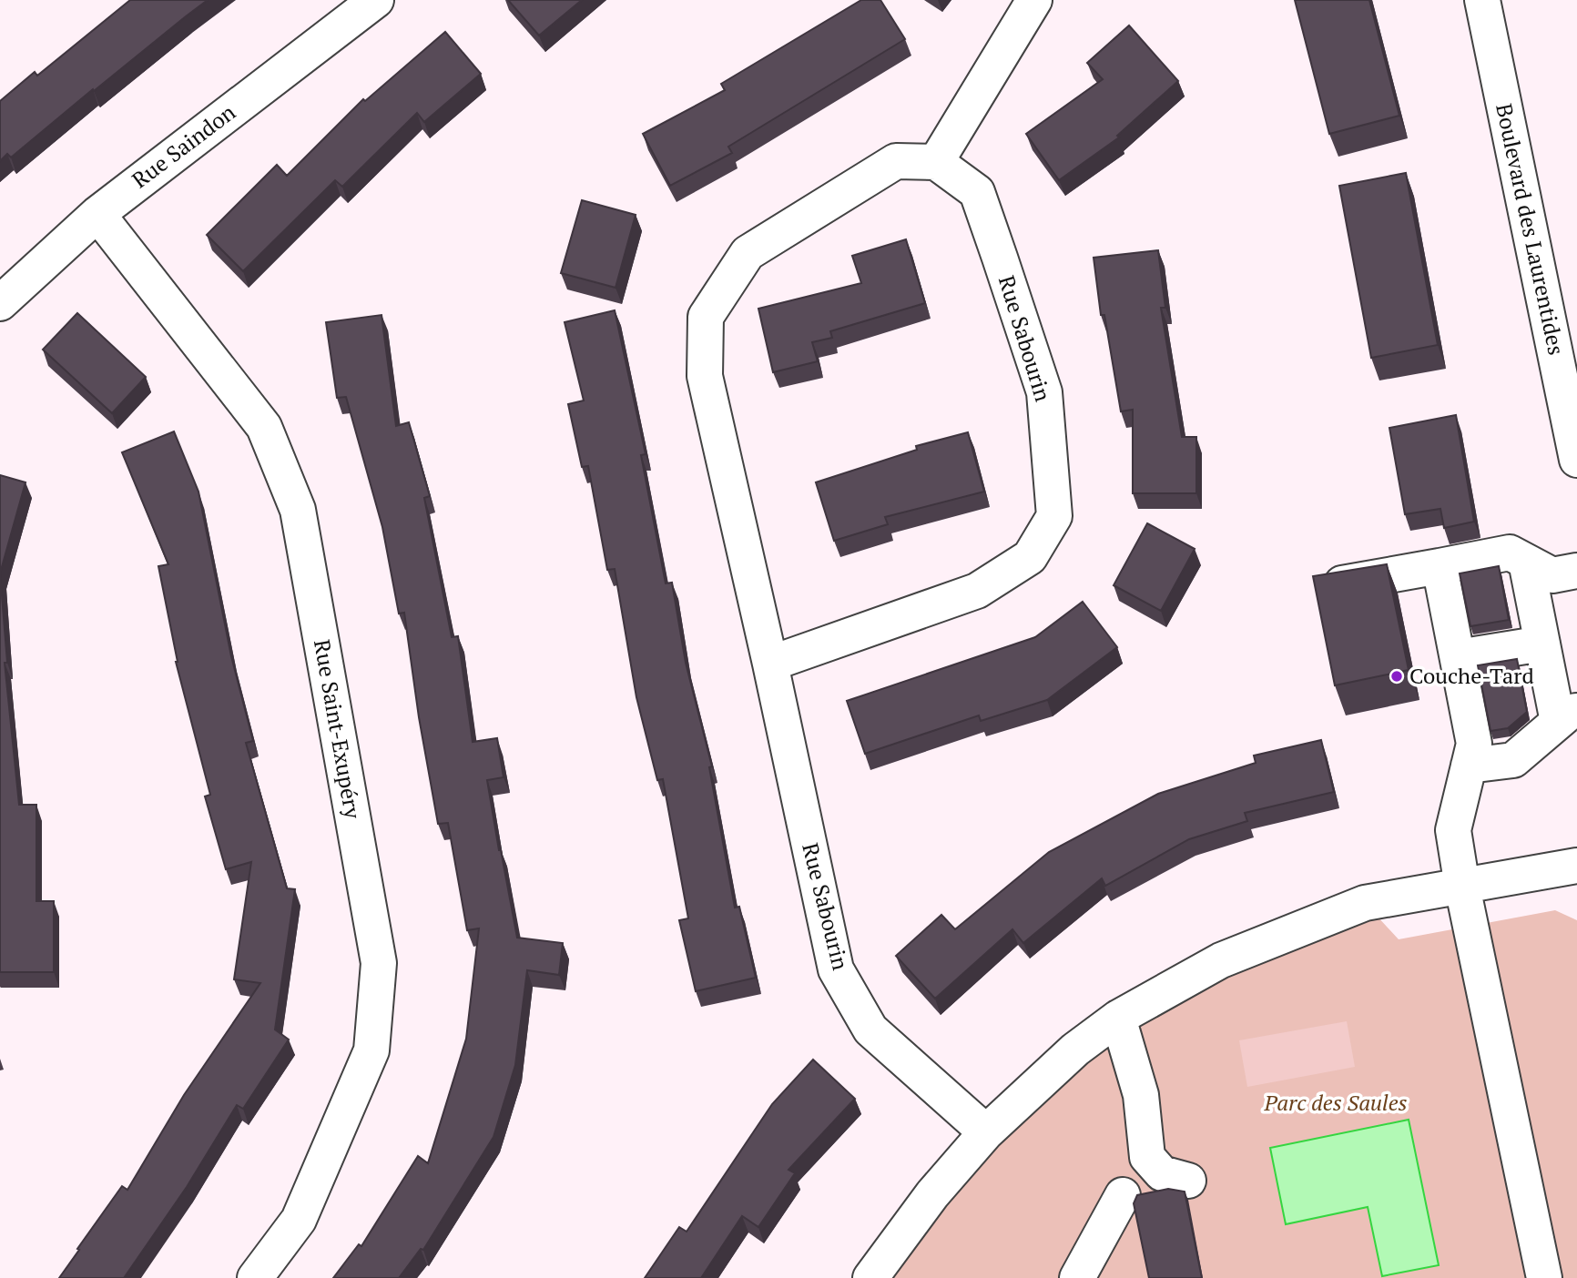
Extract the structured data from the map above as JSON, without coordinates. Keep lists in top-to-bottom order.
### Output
{
  "streets": {
    "street": [
      "Rue Saindon",
      "Boulevard des Laurentides",
      "Rue Sabourin",
      "Rue Saint-Exupéry"
    ]
  },
  "crossings": [
    ["Rue Saindon", "Rue Saint-Exupéry"]
  ],
  "parks": ["Parc des Saules"],
  "places": ["Couche-Tard"]
}
